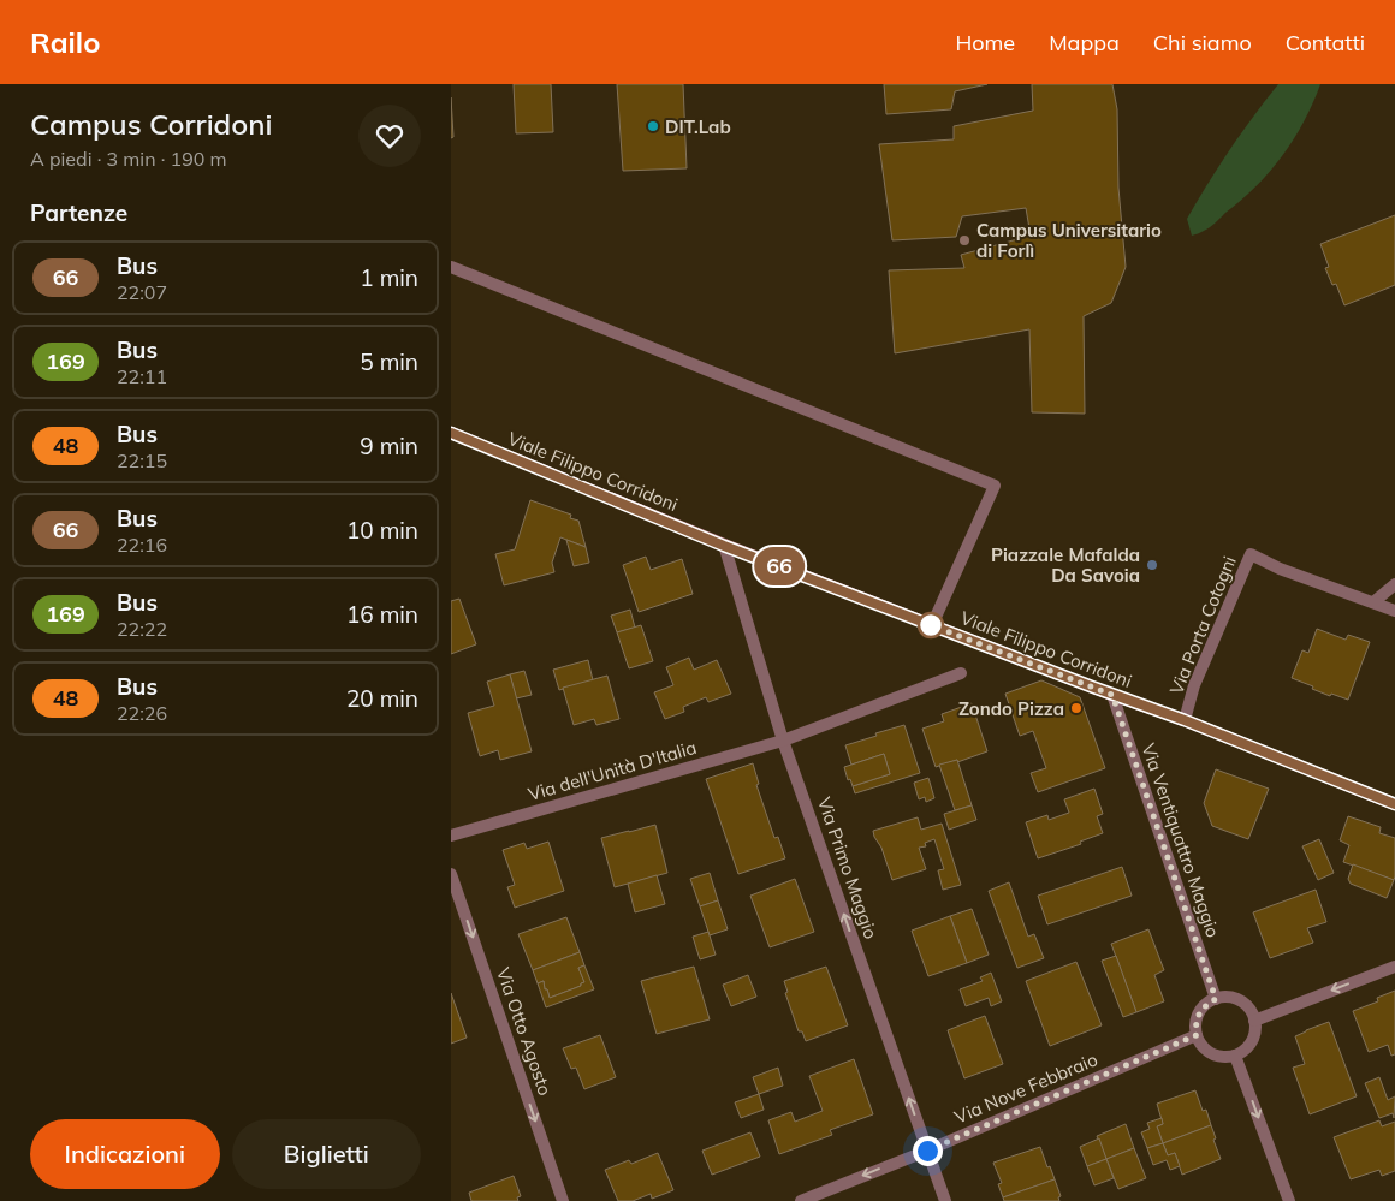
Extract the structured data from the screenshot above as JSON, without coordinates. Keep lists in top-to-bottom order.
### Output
{
  "streets": {
    "main road": ["Viale Filippo Corridoni"],
    "street": [
      "Via Porta Cotogni",
      "Via dell'Unità D'Italia",
      "Via Ventiquattro Maggio",
      "Via Primo Maggio",
      "Via Otto Agosto",
      "Via Nove Febbraio"
    ]
  },
  "crossings": [
    ["Viale Filippo Corridoni", "Via Porta Cotogni"],
    ["Viale Filippo Corridoni", "Via Ventiquattro Maggio"],
    ["Viale Filippo Corridoni", "Via Primo Maggio"],
    ["Via dell'Unità D'Italia", "Via Primo Maggio"],
    ["Via Ventiquattro Maggio", "Via Nove Febbraio"],
    ["Via Primo Maggio", "Via Nove Febbraio"]
  ],
  "one_way": ["Via Primo Maggio", "Via Otto Agosto"],
  "places": [
    "DIT.Lab",
    "Campus Universitario di Forlì",
    "Piazzale Mafalda Da Savoia",
    "Zondo Pizza"
  ],
  "lines": ["bus line 66"],
  "page": {
    "header": "Railo",
    "nav": [
      "Home",
      "Mappa",
      "Chi siamo",
      "Contatti"
    ],
    "heading": [
      ["Campus Corridoni", "A piedi · 3 min · 190 m"],
      "Partenze"
    ],
    "on_map": "66",
    "list": [
      {
        "mark": "66",
        "name": "Bus",
        "note": "22:07",
        "value": "1 min"
      },
      {
        "mark": "169",
        "name": "Bus",
        "note": "22:11",
        "value": "5 min"
      },
      {
        "mark": "48",
        "name": "Bus",
        "note": "22:15",
        "value": "9 min"
      },
      {
        "mark": "66",
        "name": "Bus",
        "note": "22:16",
        "value": "10 min"
      },
      {
        "mark": "169",
        "name": "Bus",
        "note": "22:22",
        "value": "16 min"
      },
      {
        "mark": "48",
        "name": "Bus",
        "note": "22:26",
        "value": "20 min"
      }
    ],
    "buttons": ["Indicazioni", "Biglietti"]
  }
}
